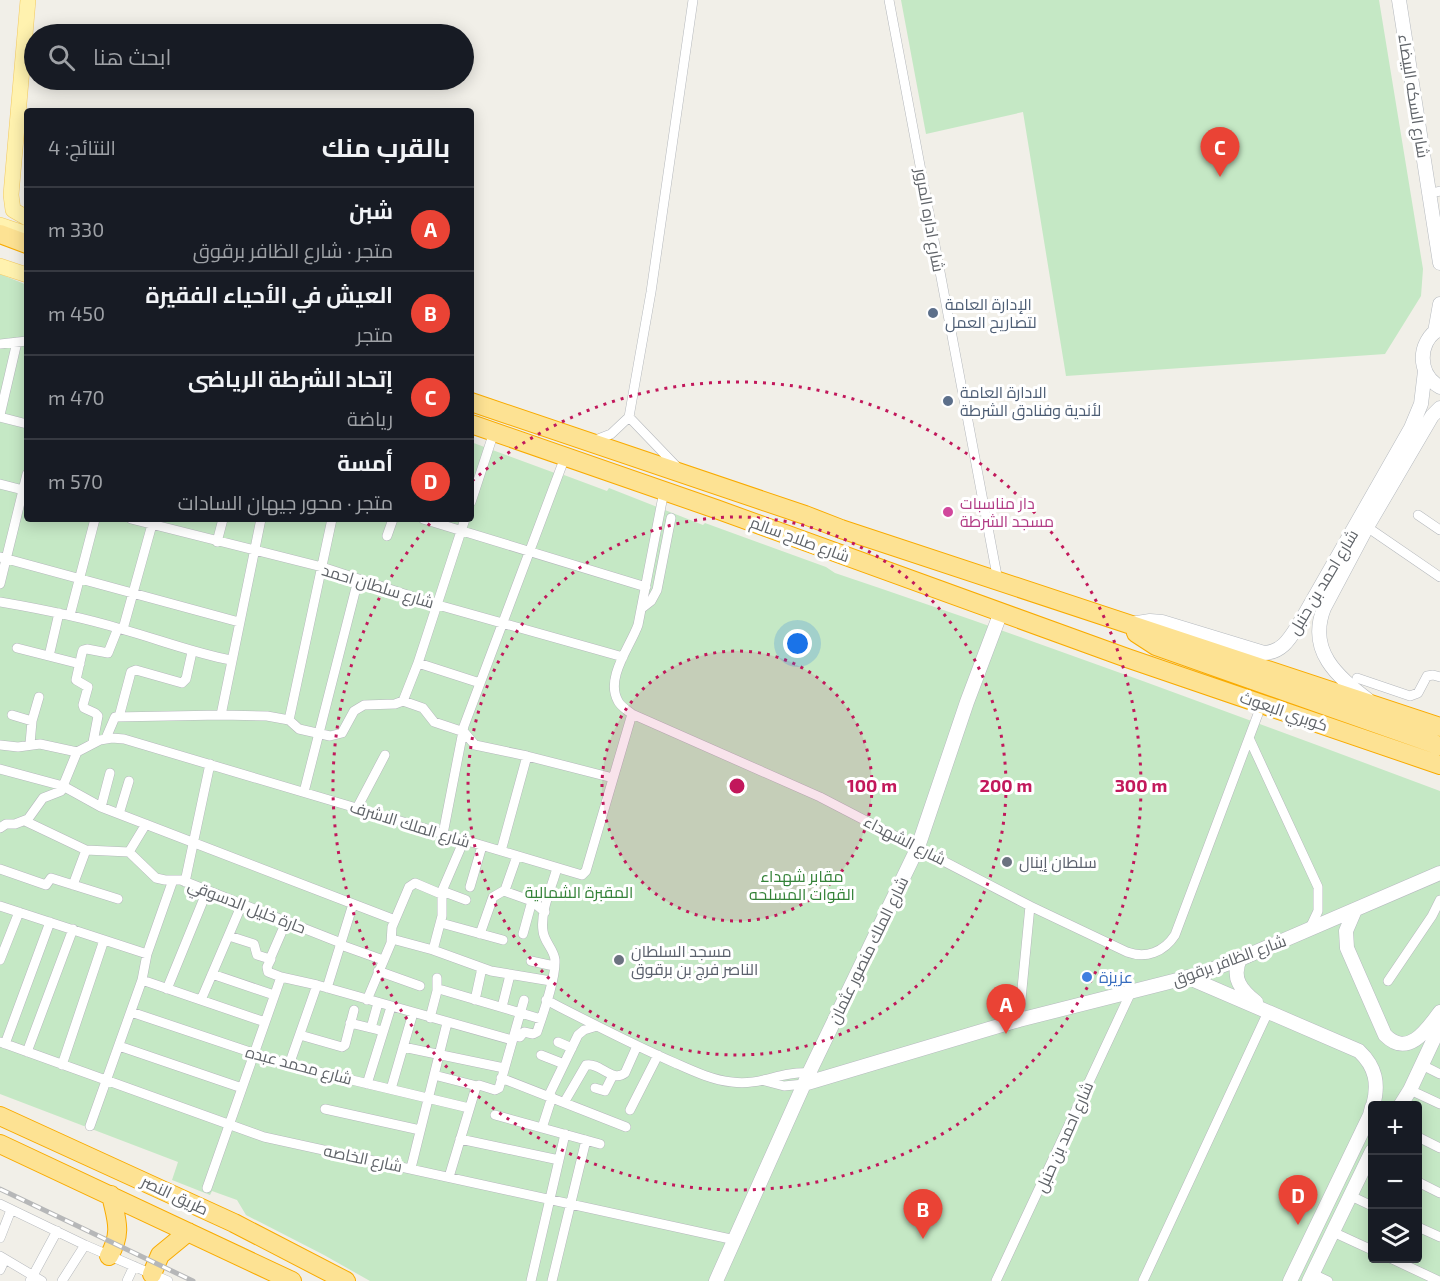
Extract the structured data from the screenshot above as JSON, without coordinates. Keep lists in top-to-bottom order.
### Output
{
  "streets": {
    "highway": ["شارع صلاح سالم", "كوبري البعوث", "طريق النصر"],
    "main road": [
      "شارع السكه البيضاء",
      "شارع احمد بن حنبل",
      "شارع الملك منصور عثمان",
      "شارع الظافر برقوق"
    ],
    "street": [
      "شارع اداره المرور",
      "شارع سلطان احمد",
      "شارع الملك الاشرف",
      "شارع الشهداء",
      "حارة خليل الدسوقي",
      "شارع محمد عبده",
      "شارع الخاصه"
    ]
  },
  "crossings": [
    ["شارع اداره المرور", "شارع صلاح سالم"],
    ["شارع صلاح سالم", "شارع احمد بن حنبل"],
    ["شارع صلاح سالم", "كوبري البعوث"],
    ["شارع صلاح سالم", "شارع الشهداء"],
    ["شارع صلاح سالم", "شارع الملك منصور عثمان"],
    ["شارع احمد بن حنبل", "كوبري البعوث"],
    ["شارع احمد بن حنبل", "شارع الظافر برقوق"],
    ["شارع سلطان احمد", "شارع الشهداء"],
    ["شارع الملك الاشرف", "شارع الشهداء"],
    ["شارع الشهداء", "شارع الملك منصور عثمان"],
    ["شارع الملك منصور عثمان", "شارع الظافر برقوق"],
    ["شارع الملك منصور عثمان", "شارع الخاصه"]
  ],
  "parks": ["مقابر شهداء القوات المسلحه", "المقبرة الشمالية"],
  "places": [
    "الإدارة العامة لتصاريح العمل",
    "الادارة العامة لأندية وفنادق الشرطة",
    "دار مناسبات مسجد الشرطة",
    "سلطان إينال",
    "مسجد السلطان الناصر فرج بن برقوق",
    "عزيزة"
  ],
  "page": {
    "search": "ابحث هنا",
    "heading": ["بالقرب منك", "النتائج: 4"],
    "pins": [
      "C",
      "A",
      "D",
      "B"
    ],
    "list": [
      {
        "mark": "A",
        "name": "شبن",
        "note": "متجر · شارع الظافر برقوق",
        "value": "330 m"
      },
      {
        "mark": "B",
        "name": "العيش في الأحياء الفقيرة",
        "note": "متجر",
        "value": "450 m"
      },
      {
        "mark": "C",
        "name": "إتحاد الشرطة الرياضى",
        "note": "رياضة",
        "value": "470 m"
      },
      {
        "mark": "D",
        "name": "أمسة",
        "note": "متجر · محور جيهان السادات",
        "value": "570 m"
      }
    ],
    "map_buttons": ["+", "−"]
  },
  "rings": ["100 m", "200 m", "300 m"]
}
